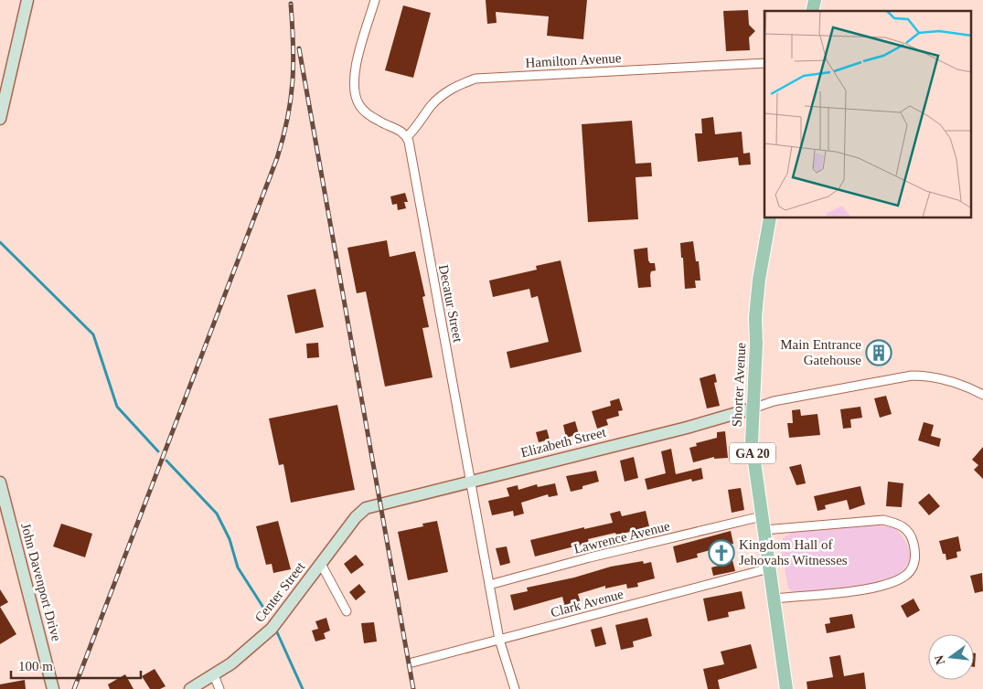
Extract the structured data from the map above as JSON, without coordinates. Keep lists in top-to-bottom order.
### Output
{
  "streets": {
    "main road": ["Shorter Avenue", "GA 20"],
    "street": [
      "Hamilton Avenue",
      "Decatur Street",
      "Elizabeth Street",
      "Lawrence Avenue",
      "John Davenport Drive",
      "Center Street",
      "Clark Avenue"
    ]
  },
  "crossings": [
    ["Hamilton Avenue", "Decatur Street"],
    ["Decatur Street", "Elizabeth Street"],
    ["Decatur Street", "Lawrence Avenue"],
    ["Decatur Street", "Clark Avenue"],
    ["Shorter Avenue", "Elizabeth Street"],
    ["Shorter Avenue", "Lawrence Avenue"],
    ["Shorter Avenue", "Clark Avenue"],
    ["Elizabeth Street", "Center Street"]
  ],
  "places": {
    "building": ["Main Entrance Gatehouse"],
    "church": ["Kingdom Hall of Jehovahs Witnesses"]
  },
  "scale_bar": "100 m",
  "north": "left"
}
